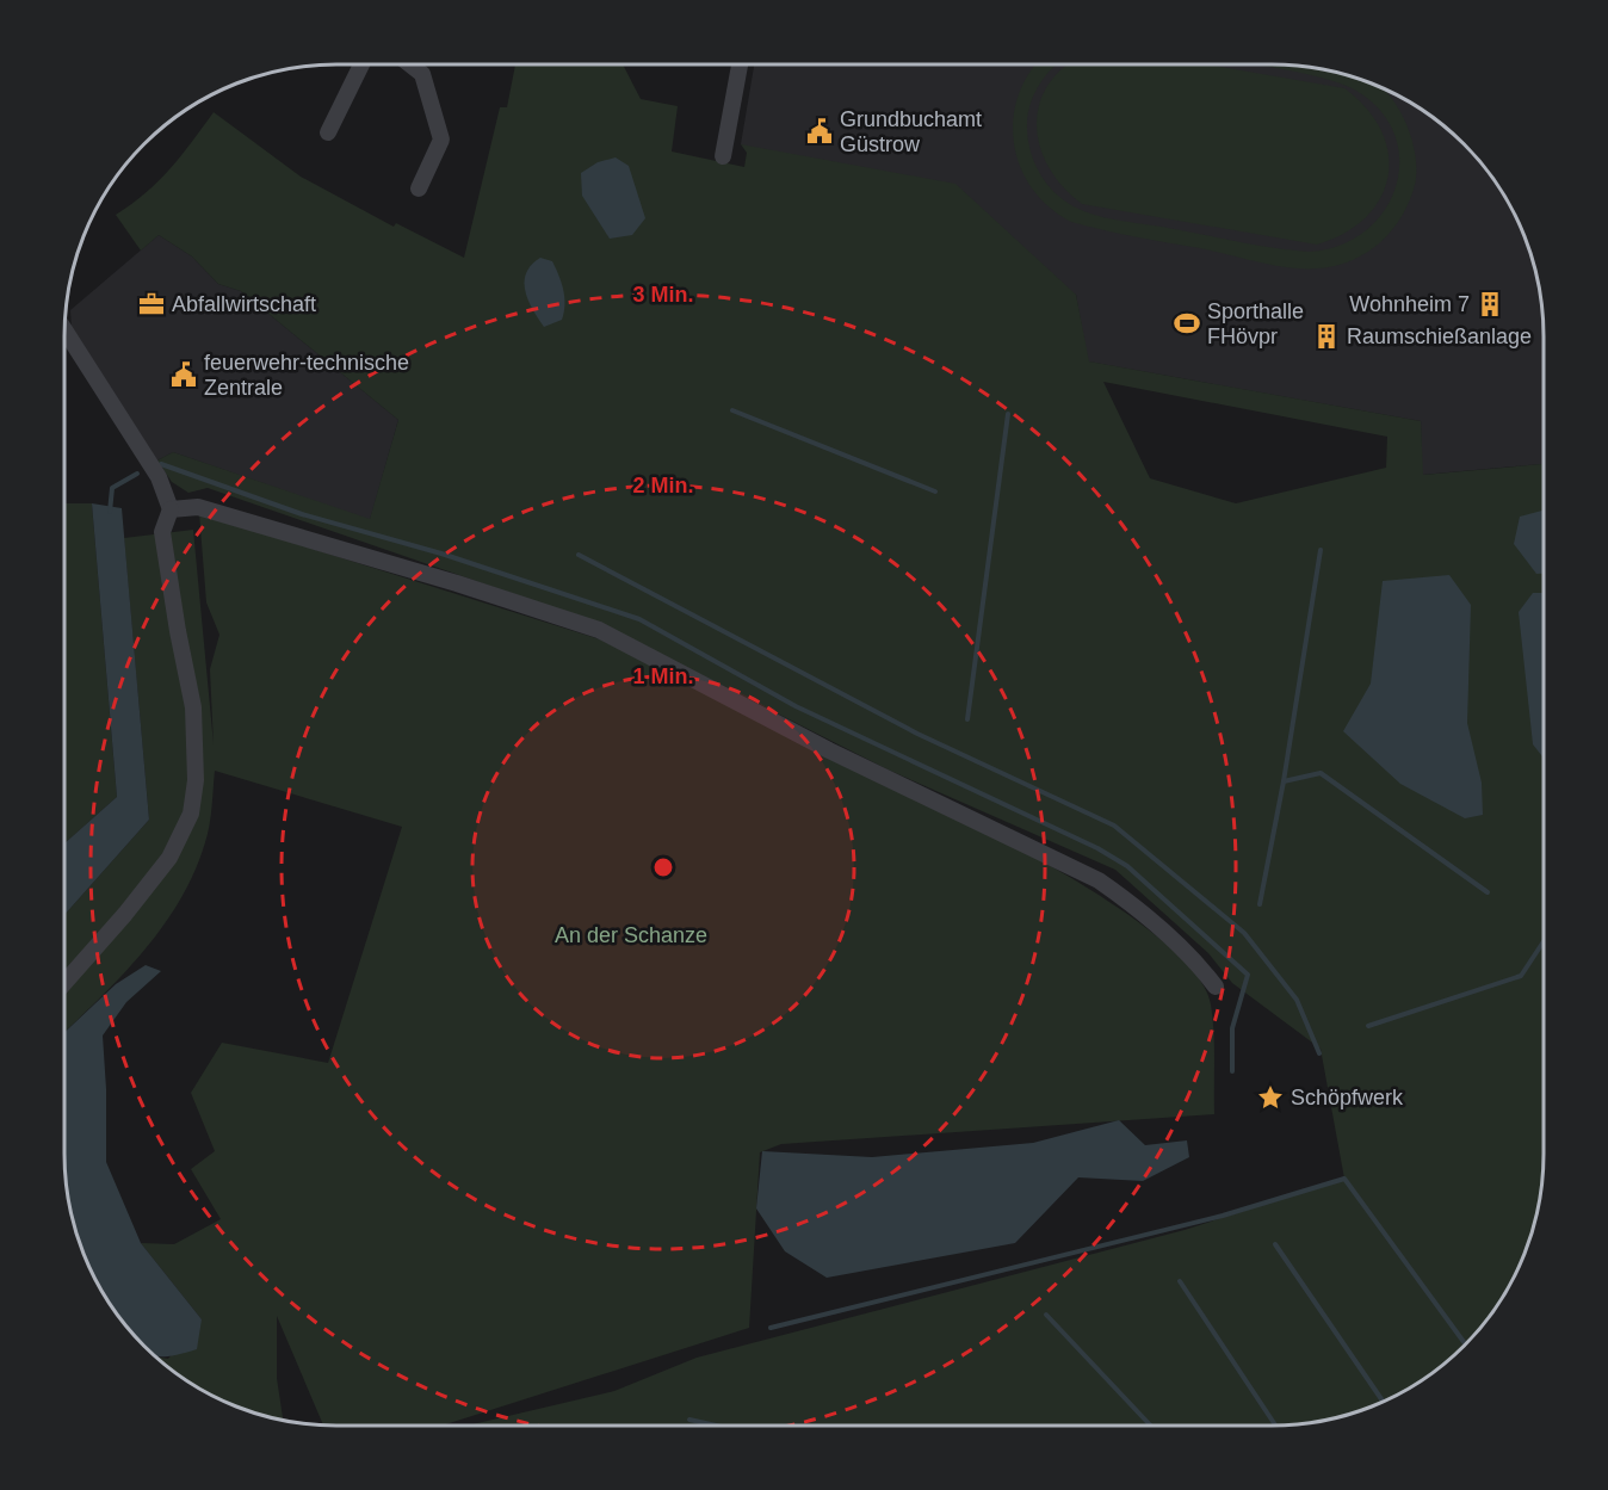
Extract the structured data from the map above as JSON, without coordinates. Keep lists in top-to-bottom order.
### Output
{
  "parks": ["An der Schanze"],
  "places": {
    "public building": ["Grundbuchamt Güstrow", "feuerwehr-technische Zentrale"],
    "office": ["Abfallwirtschaft"],
    "building": ["Wohnheim 7", "Raumschießanlage"],
    "sports": ["Sporthalle FHövpr"],
    "place": ["Schöpfwerk"]
  },
  "rings": ["3 Min.", "2 Min.", "1 Min."]
}
